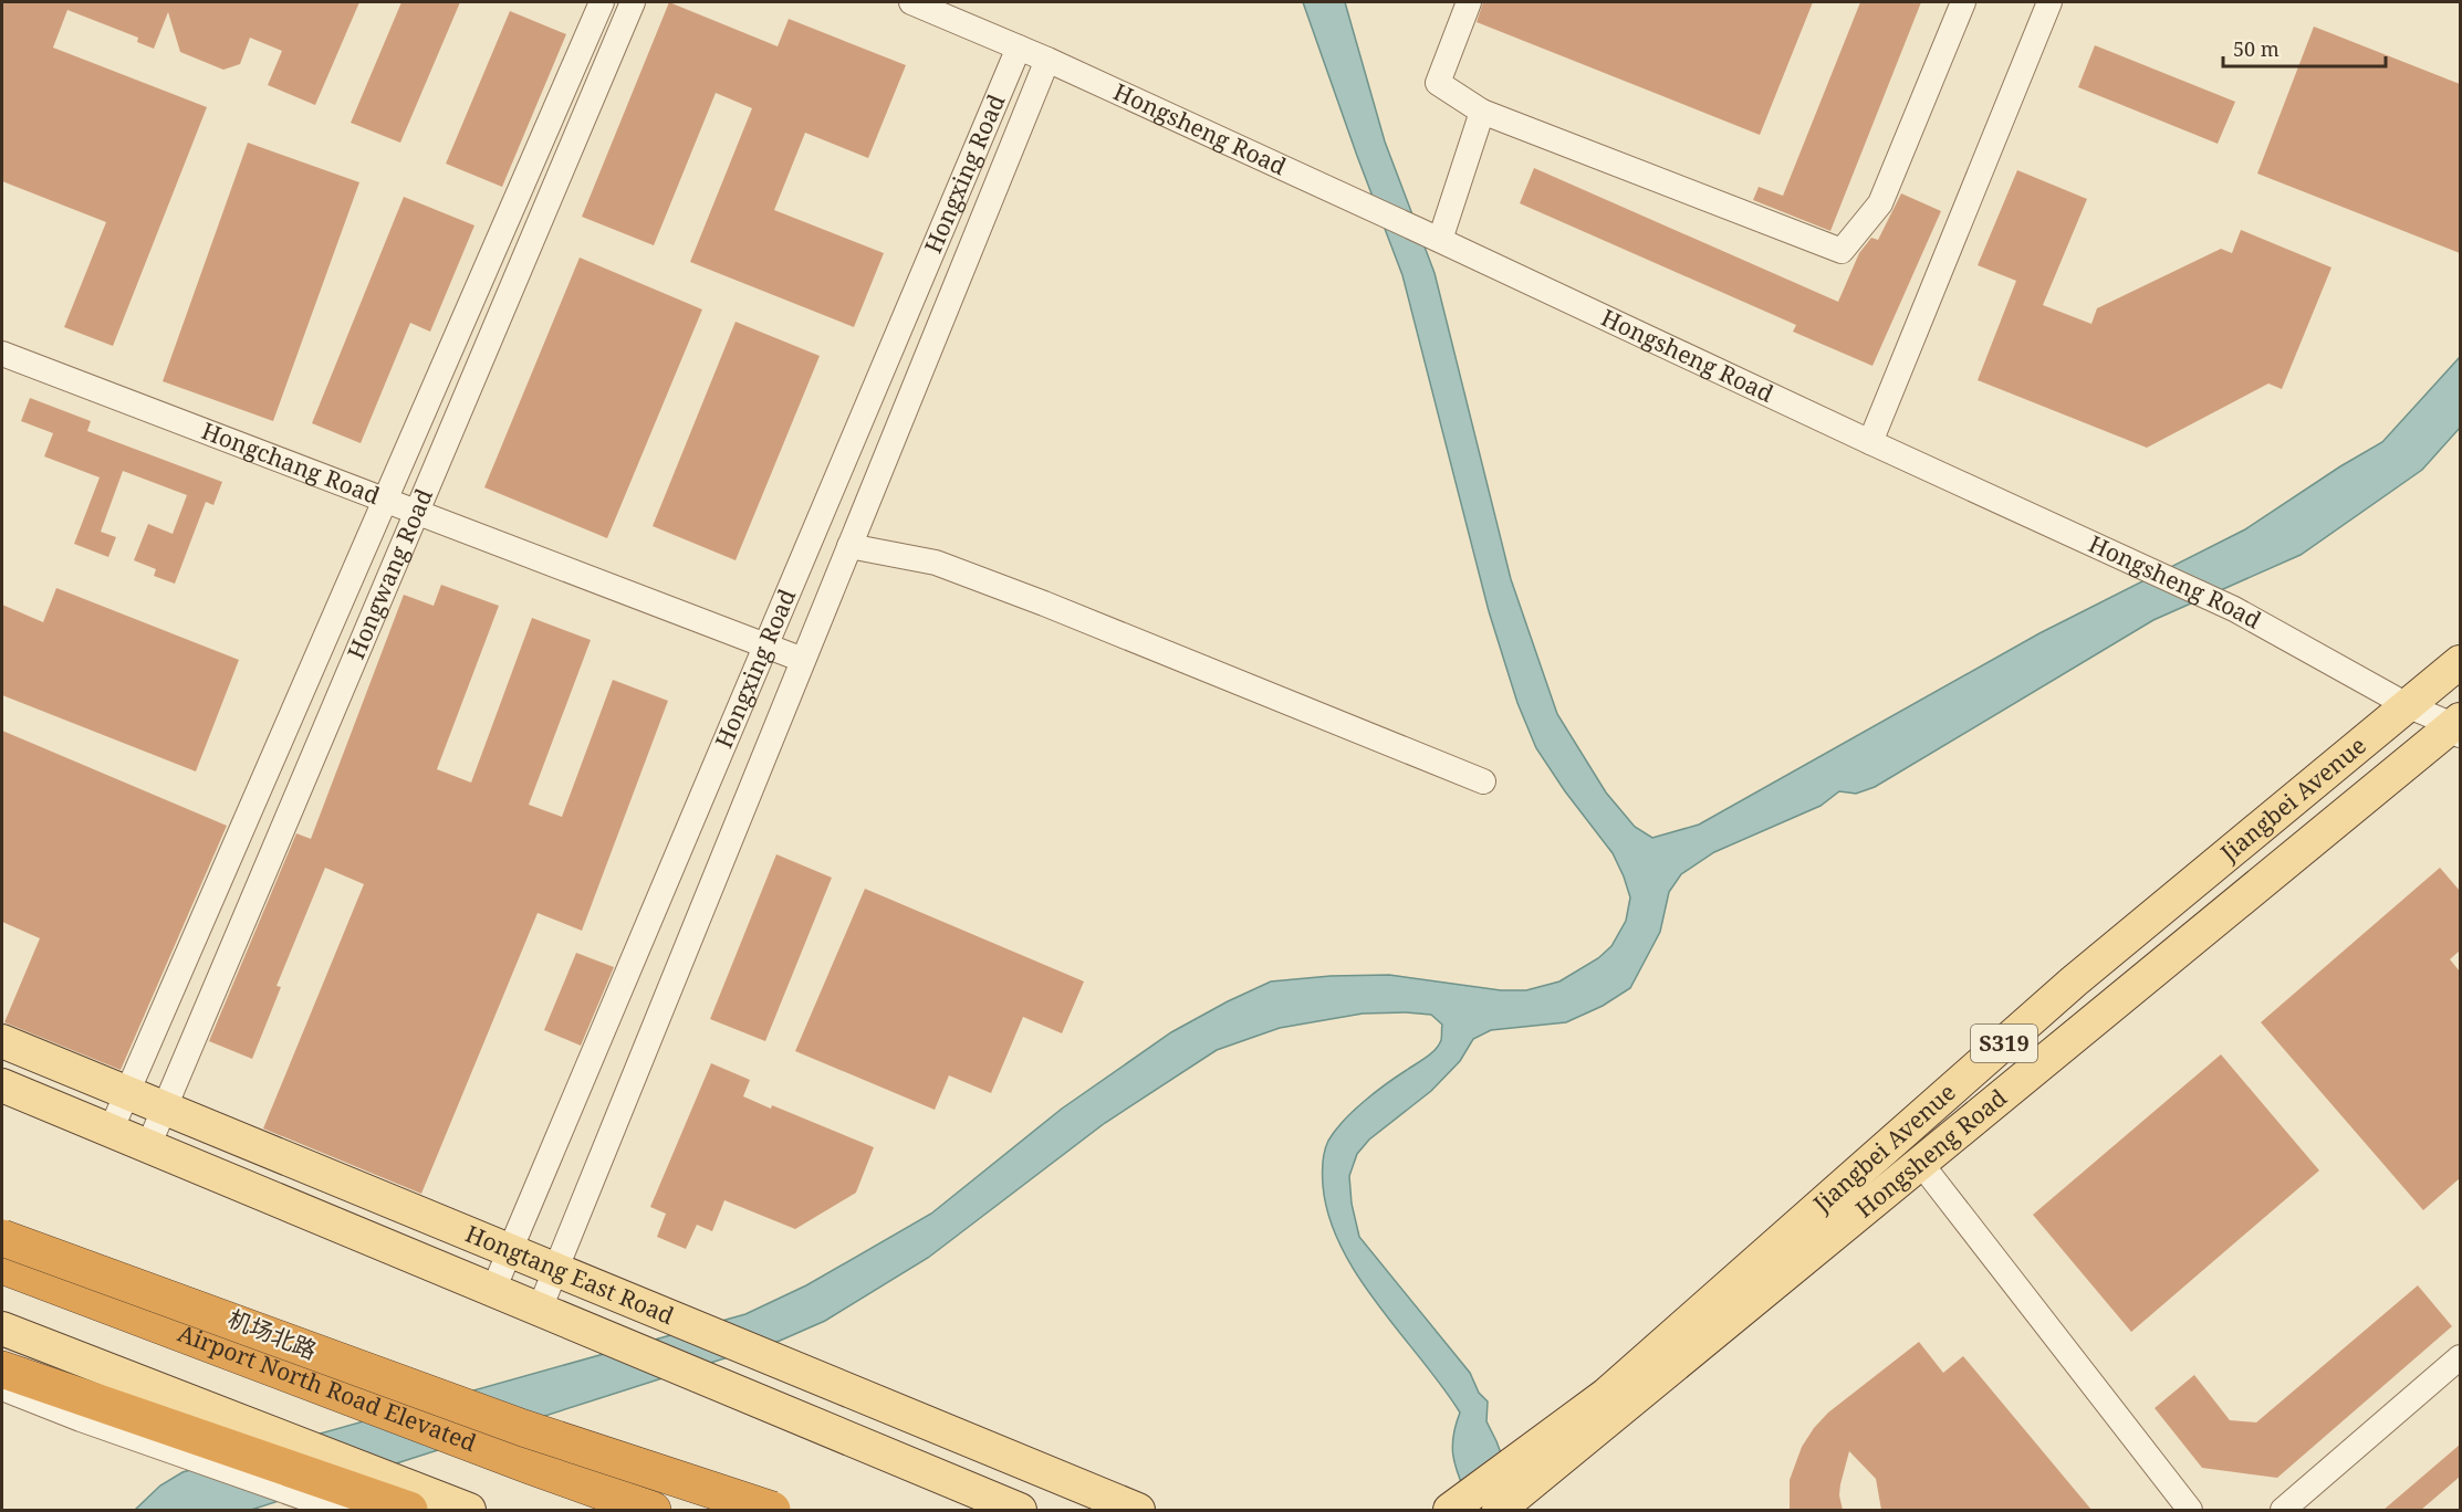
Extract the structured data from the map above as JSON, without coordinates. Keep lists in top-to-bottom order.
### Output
{
  "streets": {
    "highway": ["Airport North Road Elevated"],
    "main road": [
      "Hongsheng Road",
      "Jiangbei Avenue",
      "S319",
      "Hongtang East Road",
      "机场北路"
    ],
    "street": ["Hongxing Road", "Hongchang Road", "Hongwang Road"]
  },
  "crossings": [
    ["Hongsheng Road", "Hongxing Road"],
    ["Hongsheng Road", "Jiangbei Avenue"],
    ["Hongxing Road", "Hongchang Road"],
    ["Hongxing Road", "Hongtang East Road"],
    ["Hongchang Road", "Hongwang Road"],
    ["Hongwang Road", "Hongtang East Road"]
  ],
  "scale_bar": "50 m"
}
